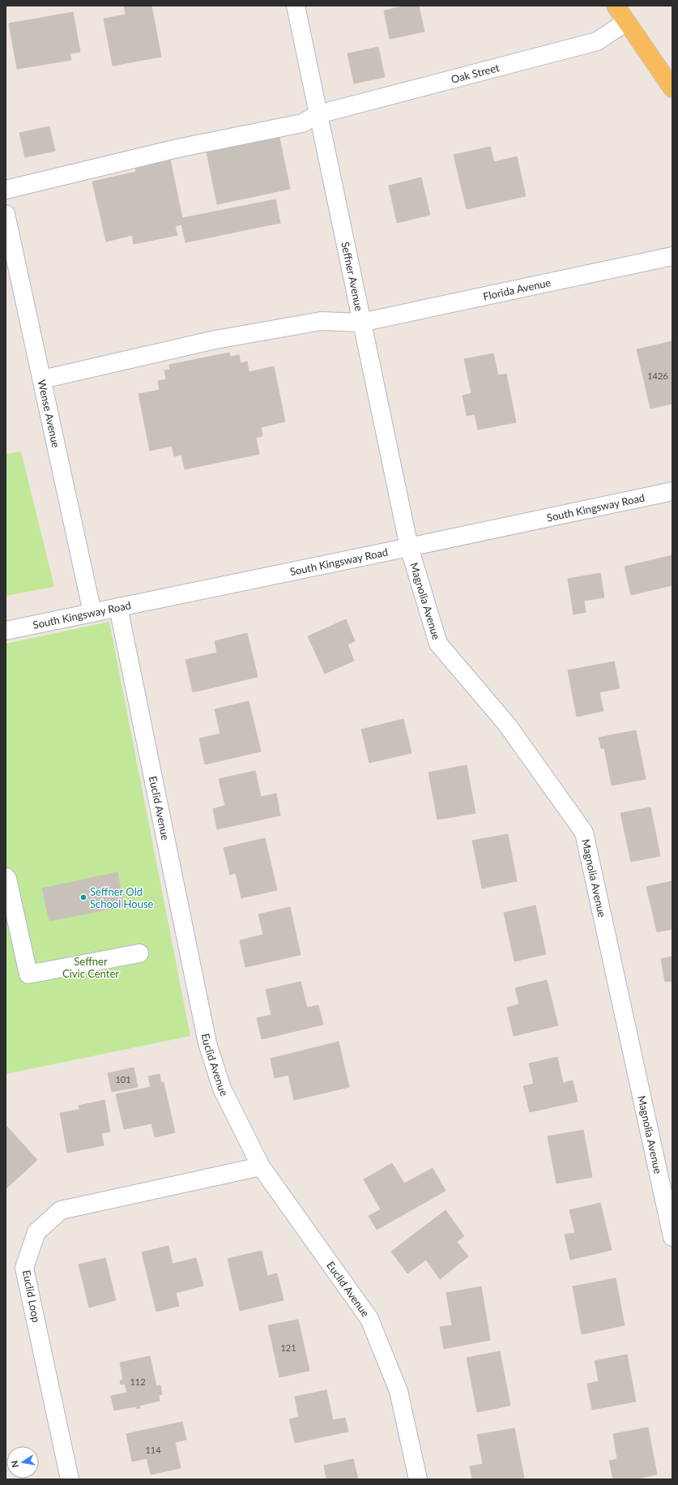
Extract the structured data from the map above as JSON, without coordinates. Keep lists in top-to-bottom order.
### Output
{
  "streets": {
    "street": [
      "Oak Street",
      "Seffner Avenue",
      "Florida Avenue",
      "Wense Avenue",
      "South Kingsway Road",
      "Magnolia Avenue",
      "Euclid Avenue",
      "Euclid Loop"
    ]
  },
  "crossings": [
    ["Oak Street", "Seffner Avenue"],
    ["Seffner Avenue", "Florida Avenue"],
    ["Seffner Avenue", "South Kingsway Road"],
    ["Seffner Avenue", "Magnolia Avenue"],
    ["Florida Avenue", "Wense Avenue"],
    ["Wense Avenue", "South Kingsway Road"],
    ["South Kingsway Road", "Magnolia Avenue"],
    ["South Kingsway Road", "Euclid Avenue"],
    ["Euclid Avenue", "Euclid Loop"]
  ],
  "parks": ["Seffner Civic Center"],
  "places": ["Seffner Old School House"],
  "house_numbers": [
    "1426",
    "101",
    "121",
    "112",
    "114"
  ],
  "north": "left"
}
